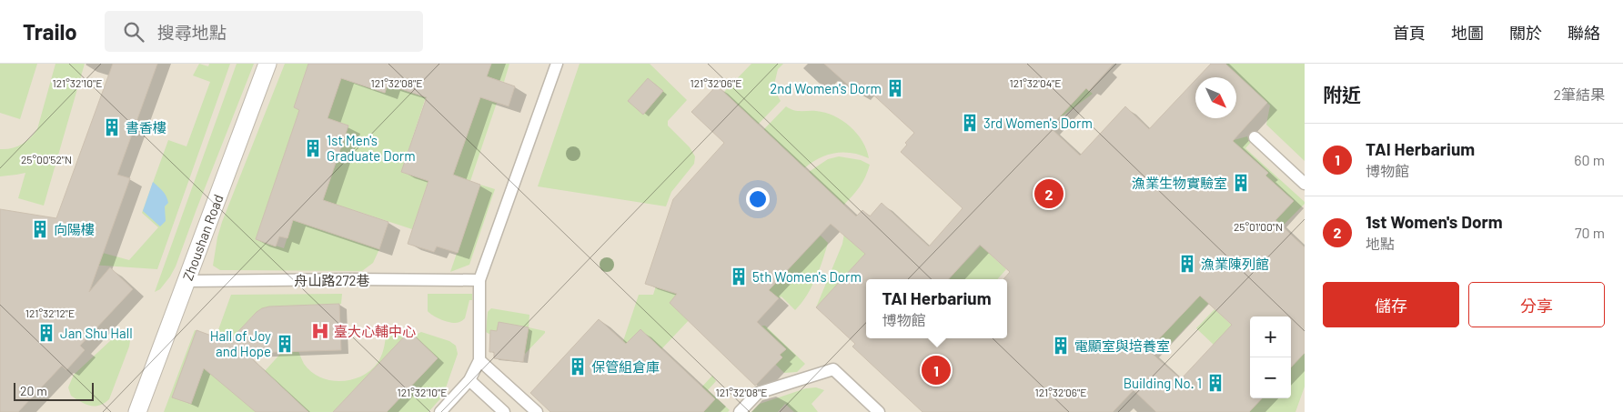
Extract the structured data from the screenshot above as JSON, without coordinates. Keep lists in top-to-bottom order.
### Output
{
  "streets": {
    "street": ["Zhoushan Road"],
    "lane": ["舟山路272巷"]
  },
  "crossings": [
    ["Zhoushan Road", "舟山路272巷"]
  ],
  "places": {
    "building": [
      "2nd Women's Dorm",
      "3rd Women's Dorm",
      "書香樓",
      "1st Men's Graduate Dorm",
      "漁業生物實驗室",
      "向陽樓",
      "漁業陳列館",
      "5th Women's Dorm",
      "Jan Shu Hall",
      "Hall of Joy and Hope",
      "電顯室與培養室",
      "保管組倉庫",
      "Building No. 1"
    ],
    "hospital": ["臺大心輔中心"]
  },
  "scale_bar": "20 m",
  "north": "bottom right",
  "page": {
    "header": "Trailo",
    "search": "搜尋地點",
    "nav": [
      "首頁",
      "地圖",
      "關於",
      "聯絡"
    ],
    "heading": ["附近", "2筆結果"],
    "list": [
      {
        "mark": "1",
        "name": "TAI Herbarium",
        "note": "博物館",
        "value": "60 m"
      },
      {
        "mark": "2",
        "name": "1st Women's Dorm",
        "note": "地點",
        "value": "70 m"
      }
    ],
    "pins": ["2", "1"],
    "buttons": ["儲存", "分享"],
    "popup": ["TAI Herbarium", "博物館"],
    "map_buttons": ["+", "−"],
    "scale": "20 m"
  },
  "coordinates": [
    "121°32'10\"E",
    "121°32'08\"E",
    "121°32'06\"E",
    "121°32'04\"E",
    "25°00'52\"N",
    "25°01'00\"N",
    "121°32'12\"E"
  ]
}
